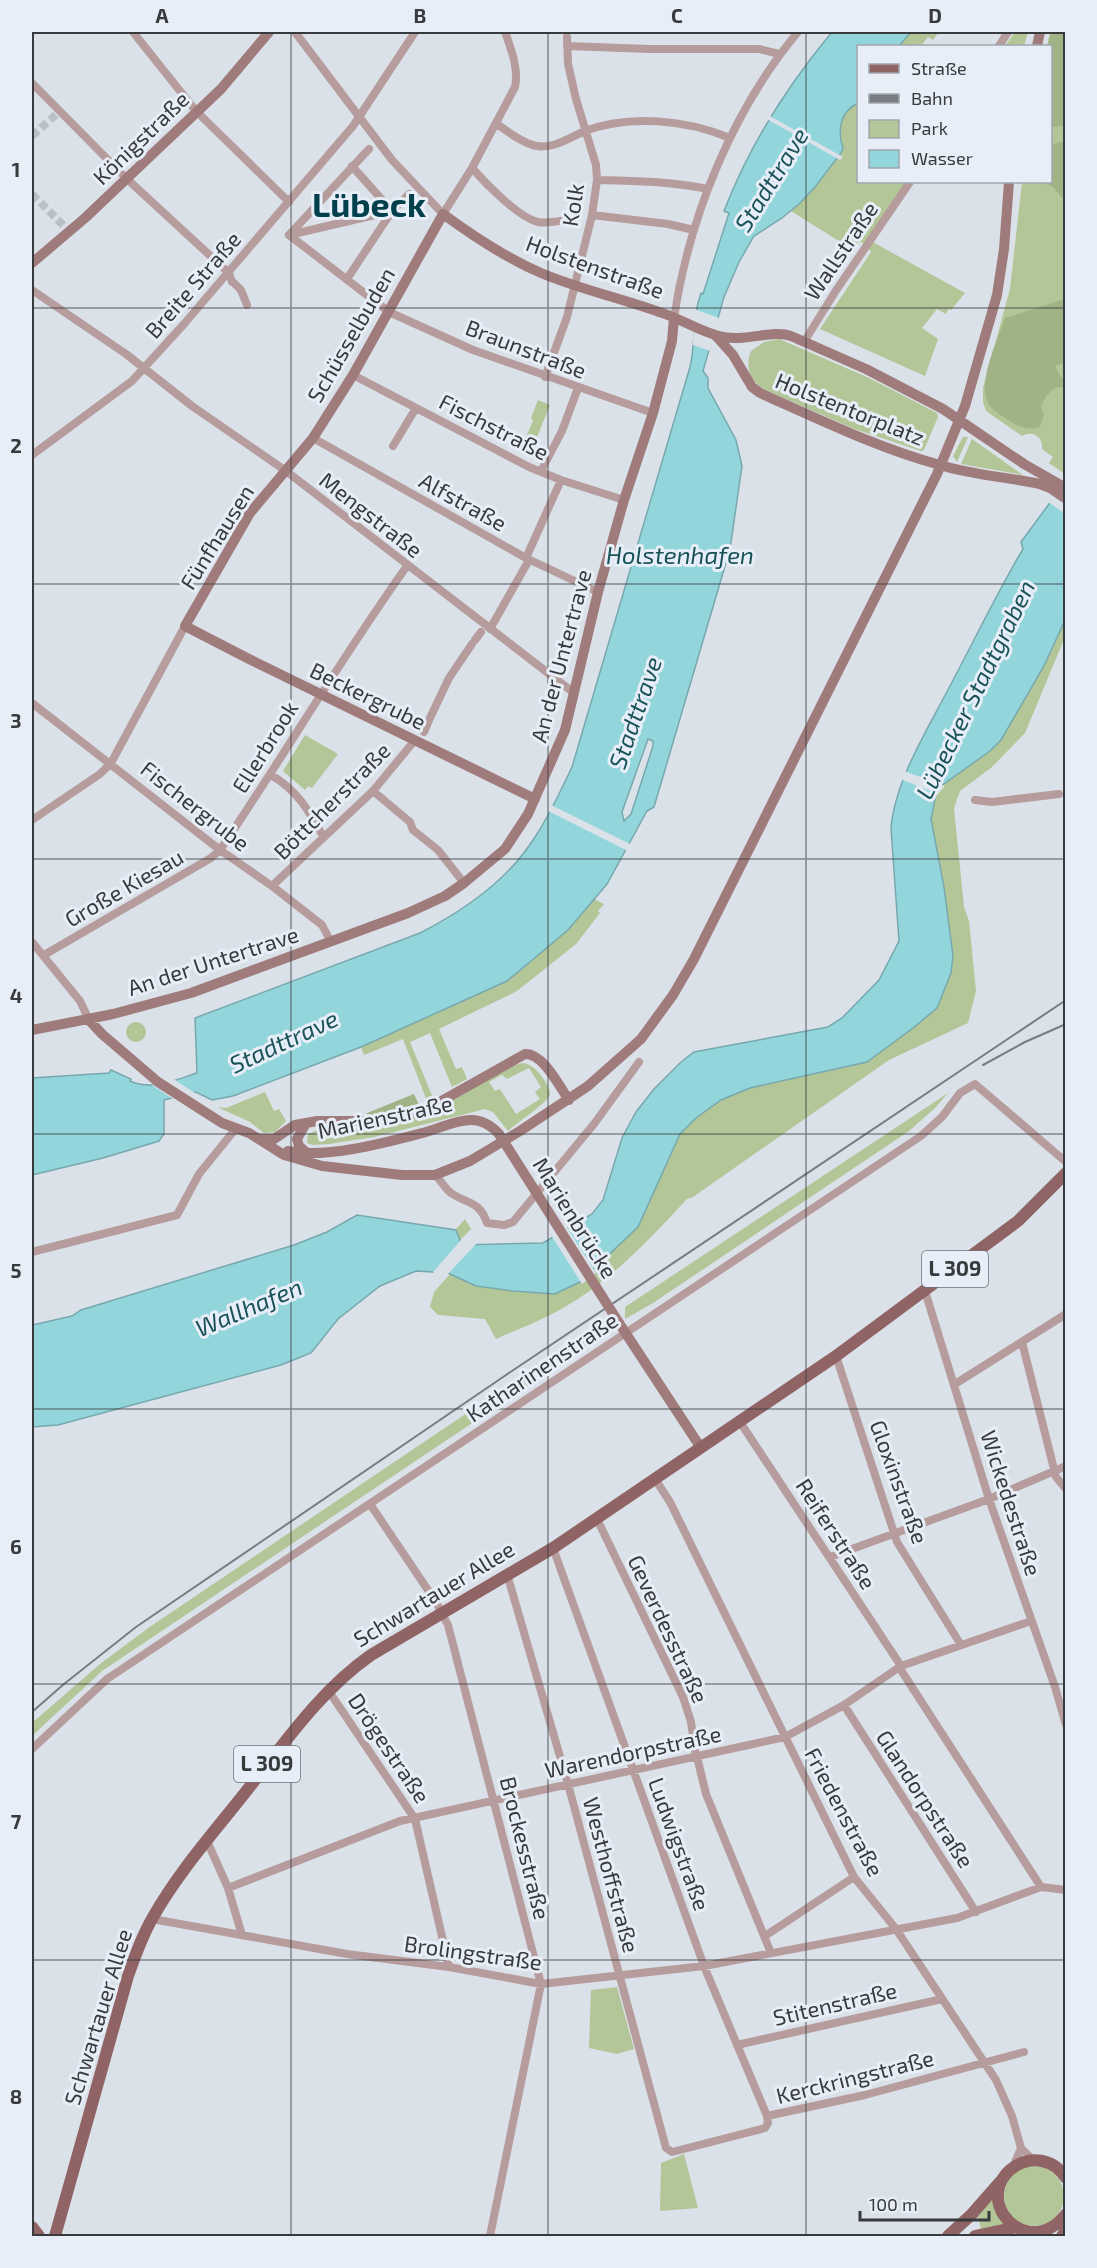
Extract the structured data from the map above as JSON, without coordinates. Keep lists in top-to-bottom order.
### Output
{
  "streets": {
    "main road": [
      "Königstraße",
      "Holstenstraße",
      "Schüsselbuden",
      "Holstentorplatz",
      "Fünfhausen",
      "An der Untertrave",
      "Beckergrube",
      "Marienstraße",
      "Marienbrücke",
      "L 309",
      "Schwartauer Allee"
    ],
    "street": [
      "Kolk",
      "Wallstraße",
      "Breite Straße",
      "Braunstraße",
      "Fischstraße",
      "Alfstraße",
      "Mengstraße",
      "Ellerbrook",
      "Böttcherstraße",
      "Fischergrube",
      "Große Kiesau",
      "Katharinenstraße",
      "Gloxinstraße",
      "Wickedestraße",
      "Reiferstraße",
      "Geverdesstraße",
      "Drögestraße",
      "Warendorpstraße",
      "Glandorpstraße",
      "Friedenstraße",
      "Ludwigstraße",
      "Brockesstraße",
      "Westhoffstraße",
      "Brolingstraße",
      "Stitenstraße",
      "Kerckringstraße"
    ]
  },
  "crossings": [
    ["Kolk", "Holstenstraße"],
    ["Kolk", "Braunstraße"],
    ["Wallstraße", "Holstentorplatz"],
    ["Holstenstraße", "Schüsselbuden"],
    ["Holstenstraße", "Holstentorplatz"],
    ["Holstenstraße", "An der Untertrave"],
    ["Breite Straße", "Mengstraße"],
    ["Schüsselbuden", "Braunstraße"],
    ["Schüsselbuden", "Fischstraße"],
    ["Schüsselbuden", "Alfstraße"],
    ["Schüsselbuden", "Mengstraße"],
    ["Schüsselbuden", "Fünfhausen"],
    ["Braunstraße", "An der Untertrave"],
    ["Fischstraße", "An der Untertrave"],
    ["Fischstraße", "Böttcherstraße"],
    ["Alfstraße", "An der Untertrave"],
    ["Alfstraße", "Böttcherstraße"],
    ["Mengstraße", "Fünfhausen"],
    ["Mengstraße", "An der Untertrave"],
    ["Mengstraße", "Ellerbrook"],
    ["Mengstraße", "Böttcherstraße"],
    ["Fünfhausen", "Beckergrube"],
    ["An der Untertrave", "Beckergrube"],
    ["An der Untertrave", "Fischergrube"],
    ["Beckergrube", "Ellerbrook"],
    ["Beckergrube", "Böttcherstraße"],
    ["Ellerbrook", "Fischergrube"],
    ["Ellerbrook", "Große Kiesau"],
    ["Böttcherstraße", "Fischergrube"],
    ["Fischergrube", "Große Kiesau"],
    ["Marienstraße", "Marienbrücke"],
    ["Marienbrücke", "Katharinenstraße"],
    ["Katharinenstraße", "Brockesstraße"],
    ["Gloxinstraße", "Schwartauer Allee"],
    ["Gloxinstraße", "Warendorpstraße"],
    ["Wickedestraße", "Schwartauer Allee"],
    ["Wickedestraße", "Warendorpstraße"],
    ["Reiferstraße", "Schwartauer Allee"],
    ["Reiferstraße", "Warendorpstraße"],
    ["Reiferstraße", "Brolingstraße"],
    ["Schwartauer Allee", "Geverdesstraße"],
    ["Schwartauer Allee", "Drögestraße"],
    ["Schwartauer Allee", "Friedenstraße"],
    ["Schwartauer Allee", "Ludwigstraße"],
    ["Schwartauer Allee", "Brockesstraße"],
    ["Schwartauer Allee", "Westhoffstraße"],
    ["Schwartauer Allee", "Brolingstraße"],
    ["Geverdesstraße", "Warendorpstraße"],
    ["Geverdesstraße", "Brolingstraße"],
    ["Drögestraße", "Warendorpstraße"],
    ["Drögestraße", "Brolingstraße"],
    ["Warendorpstraße", "Glandorpstraße"],
    ["Warendorpstraße", "Friedenstraße"],
    ["Warendorpstraße", "Ludwigstraße"],
    ["Warendorpstraße", "Brockesstraße"],
    ["Warendorpstraße", "Westhoffstraße"],
    ["Glandorpstraße", "Brolingstraße"],
    ["Friedenstraße", "Brolingstraße"],
    ["Friedenstraße", "Stitenstraße"],
    ["Friedenstraße", "Kerckringstraße"],
    ["Ludwigstraße", "Brolingstraße"],
    ["Ludwigstraße", "Stitenstraße"],
    ["Ludwigstraße", "Kerckringstraße"],
    ["Brockesstraße", "Brolingstraße"],
    ["Westhoffstraße", "Brolingstraße"],
    ["Westhoffstraße", "Kerckringstraße"]
  ],
  "districts": ["Lübeck"],
  "water": [
    "Stadttrave",
    "Holstenhafen",
    "Lübecker Stadtgraben",
    "Wallhafen"
  ],
  "legend": [
    "Straße",
    "Bahn",
    "Park",
    "Wasser"
  ],
  "scale_bar": "100 m",
  "grid": {
    "columns": [
      "A",
      "B",
      "C",
      "D"
    ],
    "rows": [
      "1",
      "2",
      "3",
      "4",
      "5",
      "6",
      "7",
      "8"
    ]
  }
}
